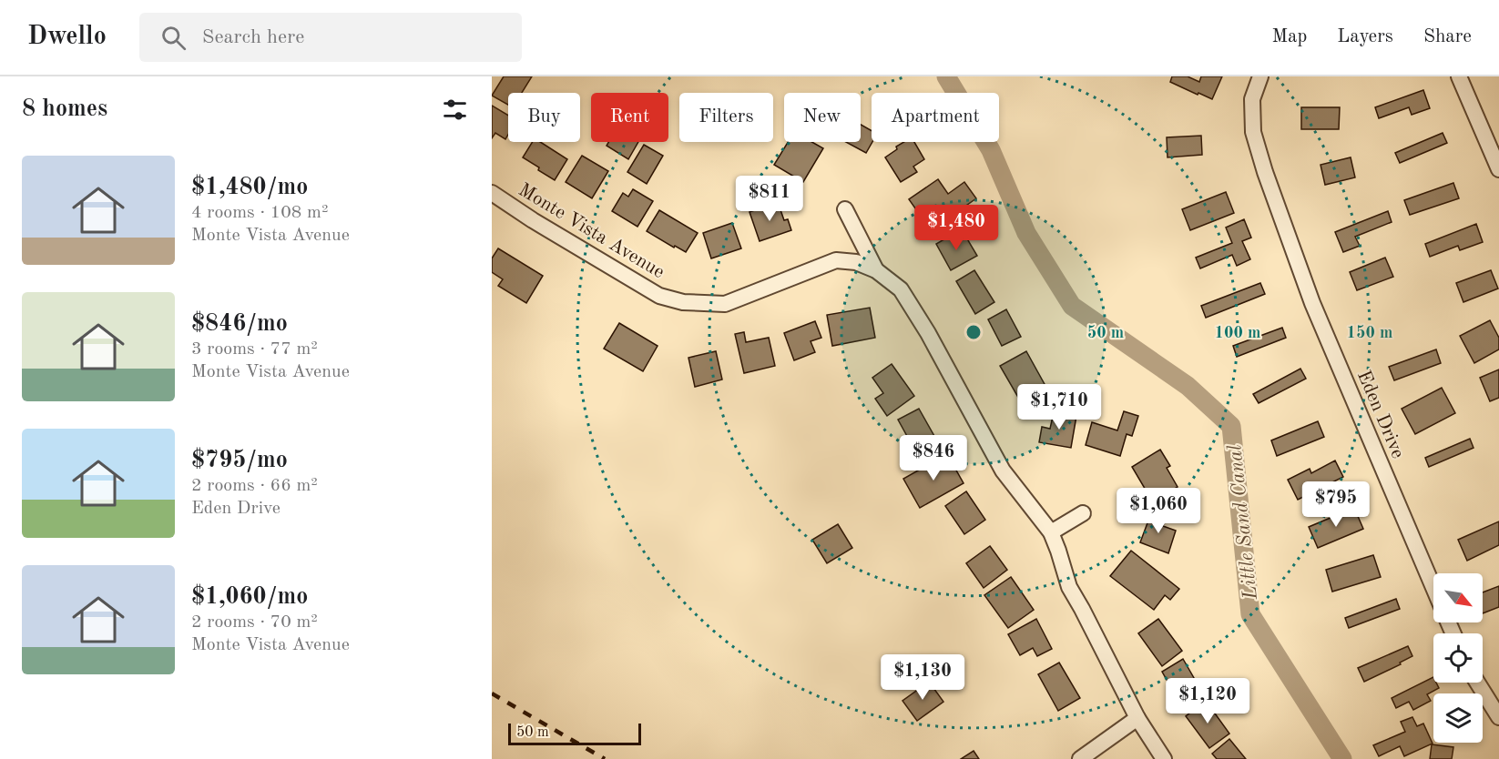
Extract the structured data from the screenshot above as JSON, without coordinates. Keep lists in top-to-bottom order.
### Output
{
  "streets": {
    "street": ["Monte Vista Avenue", "Eden Drive"]
  },
  "water": ["Little Sand Canal"],
  "scale_bar": "50 m",
  "north": "bottom right",
  "page": {
    "header": "Dwello",
    "search": "Search here",
    "nav": ["Map", "Layers", "Share"],
    "heading": "8 homes",
    "chip": [
      "Buy",
      "Rent",
      "Filters",
      "New",
      "Apartment"
    ],
    "list": [
      {
        "name": "$1,480/mo",
        "note": "4 rooms · 108 m² · Monte Vista Avenue"
      },
      {
        "name": "$846/mo",
        "note": "3 rooms · 77 m² · Monte Vista Avenue"
      },
      {
        "name": "$795/mo",
        "note": "2 rooms · 66 m² · Eden Drive"
      },
      {
        "name": "$1,060/mo",
        "note": "2 rooms · 70 m² · Monte Vista Avenue"
      }
    ],
    "price": [
      "$811",
      "$1,480",
      "$1,710",
      "$846",
      "$795",
      "$1,060",
      "$1,130",
      "$1,120"
    ],
    "scale": "50 m"
  },
  "rings": ["50 m", "100 m", "150 m"]
}
